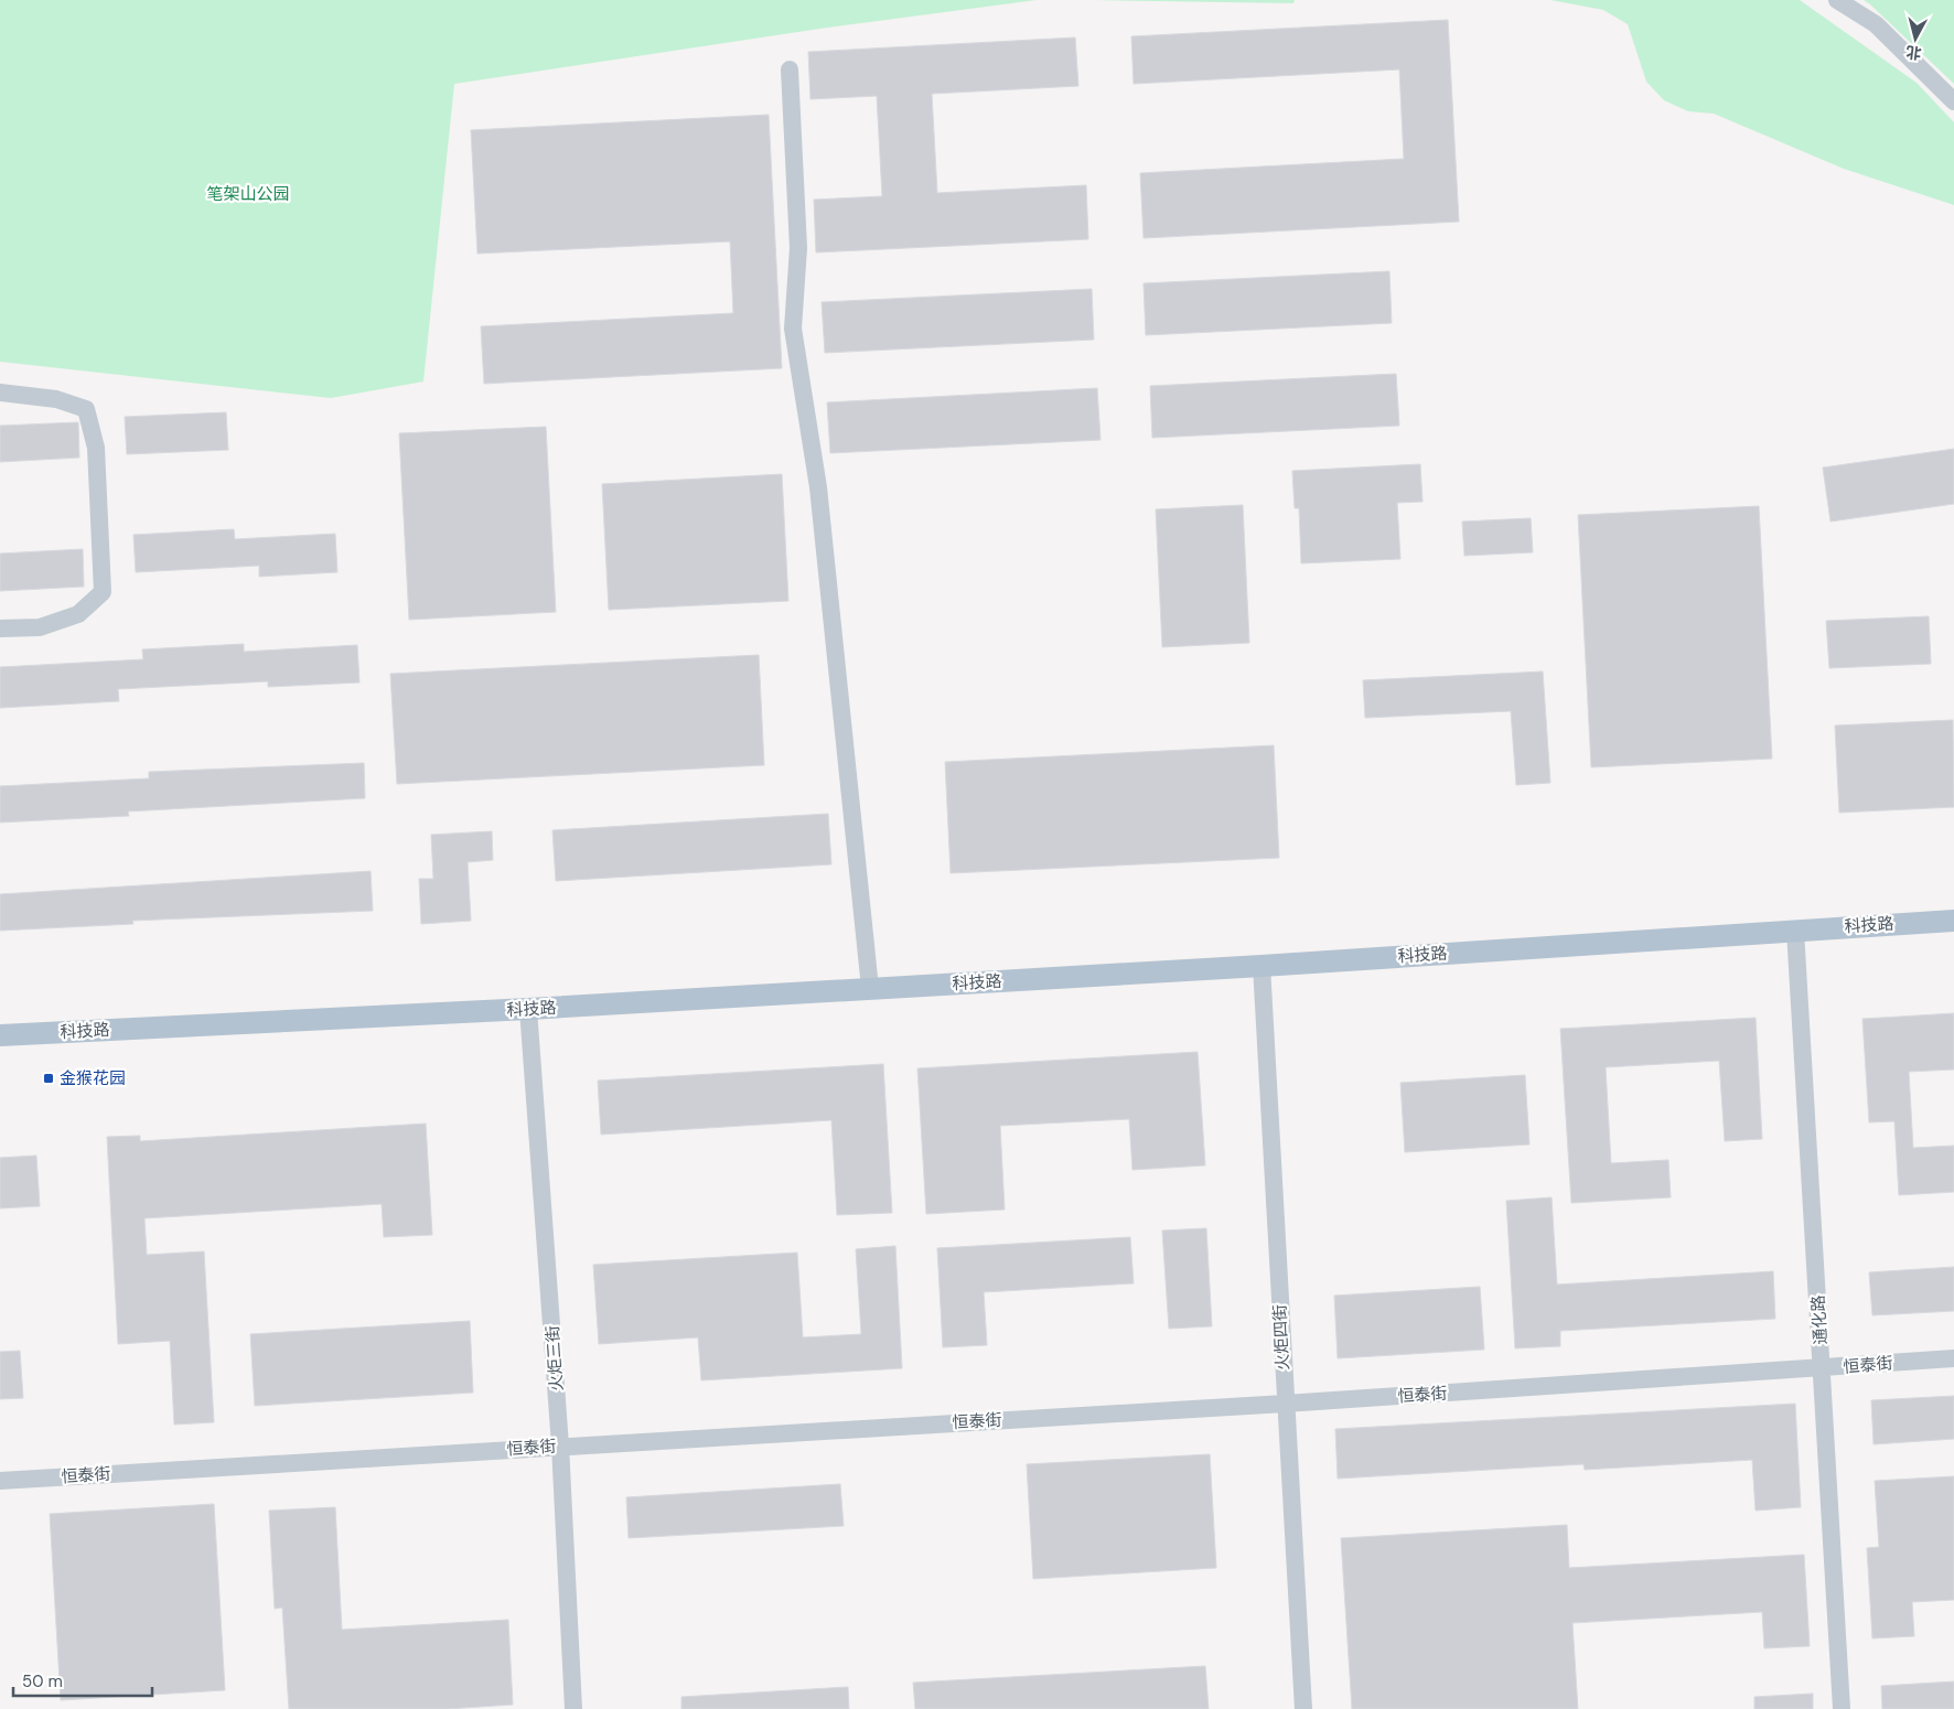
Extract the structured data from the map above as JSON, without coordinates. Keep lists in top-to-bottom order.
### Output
{
  "streets": {
    "main road": ["科技路"],
    "street": [
      "通化路",
      "火炬四街",
      "火炬三街",
      "恒泰街"
    ]
  },
  "crossings": [
    ["科技路", "通化路"],
    ["科技路", "火炬四街"],
    ["科技路", "火炬三街"],
    ["通化路", "恒泰街"],
    ["火炬四街", "恒泰街"],
    ["火炬三街", "恒泰街"]
  ],
  "parks": ["笔架山公园"],
  "places": {
    "transit": ["金猴花园"]
  },
  "scale_bar": "50 m",
  "north": "bottom"
}
